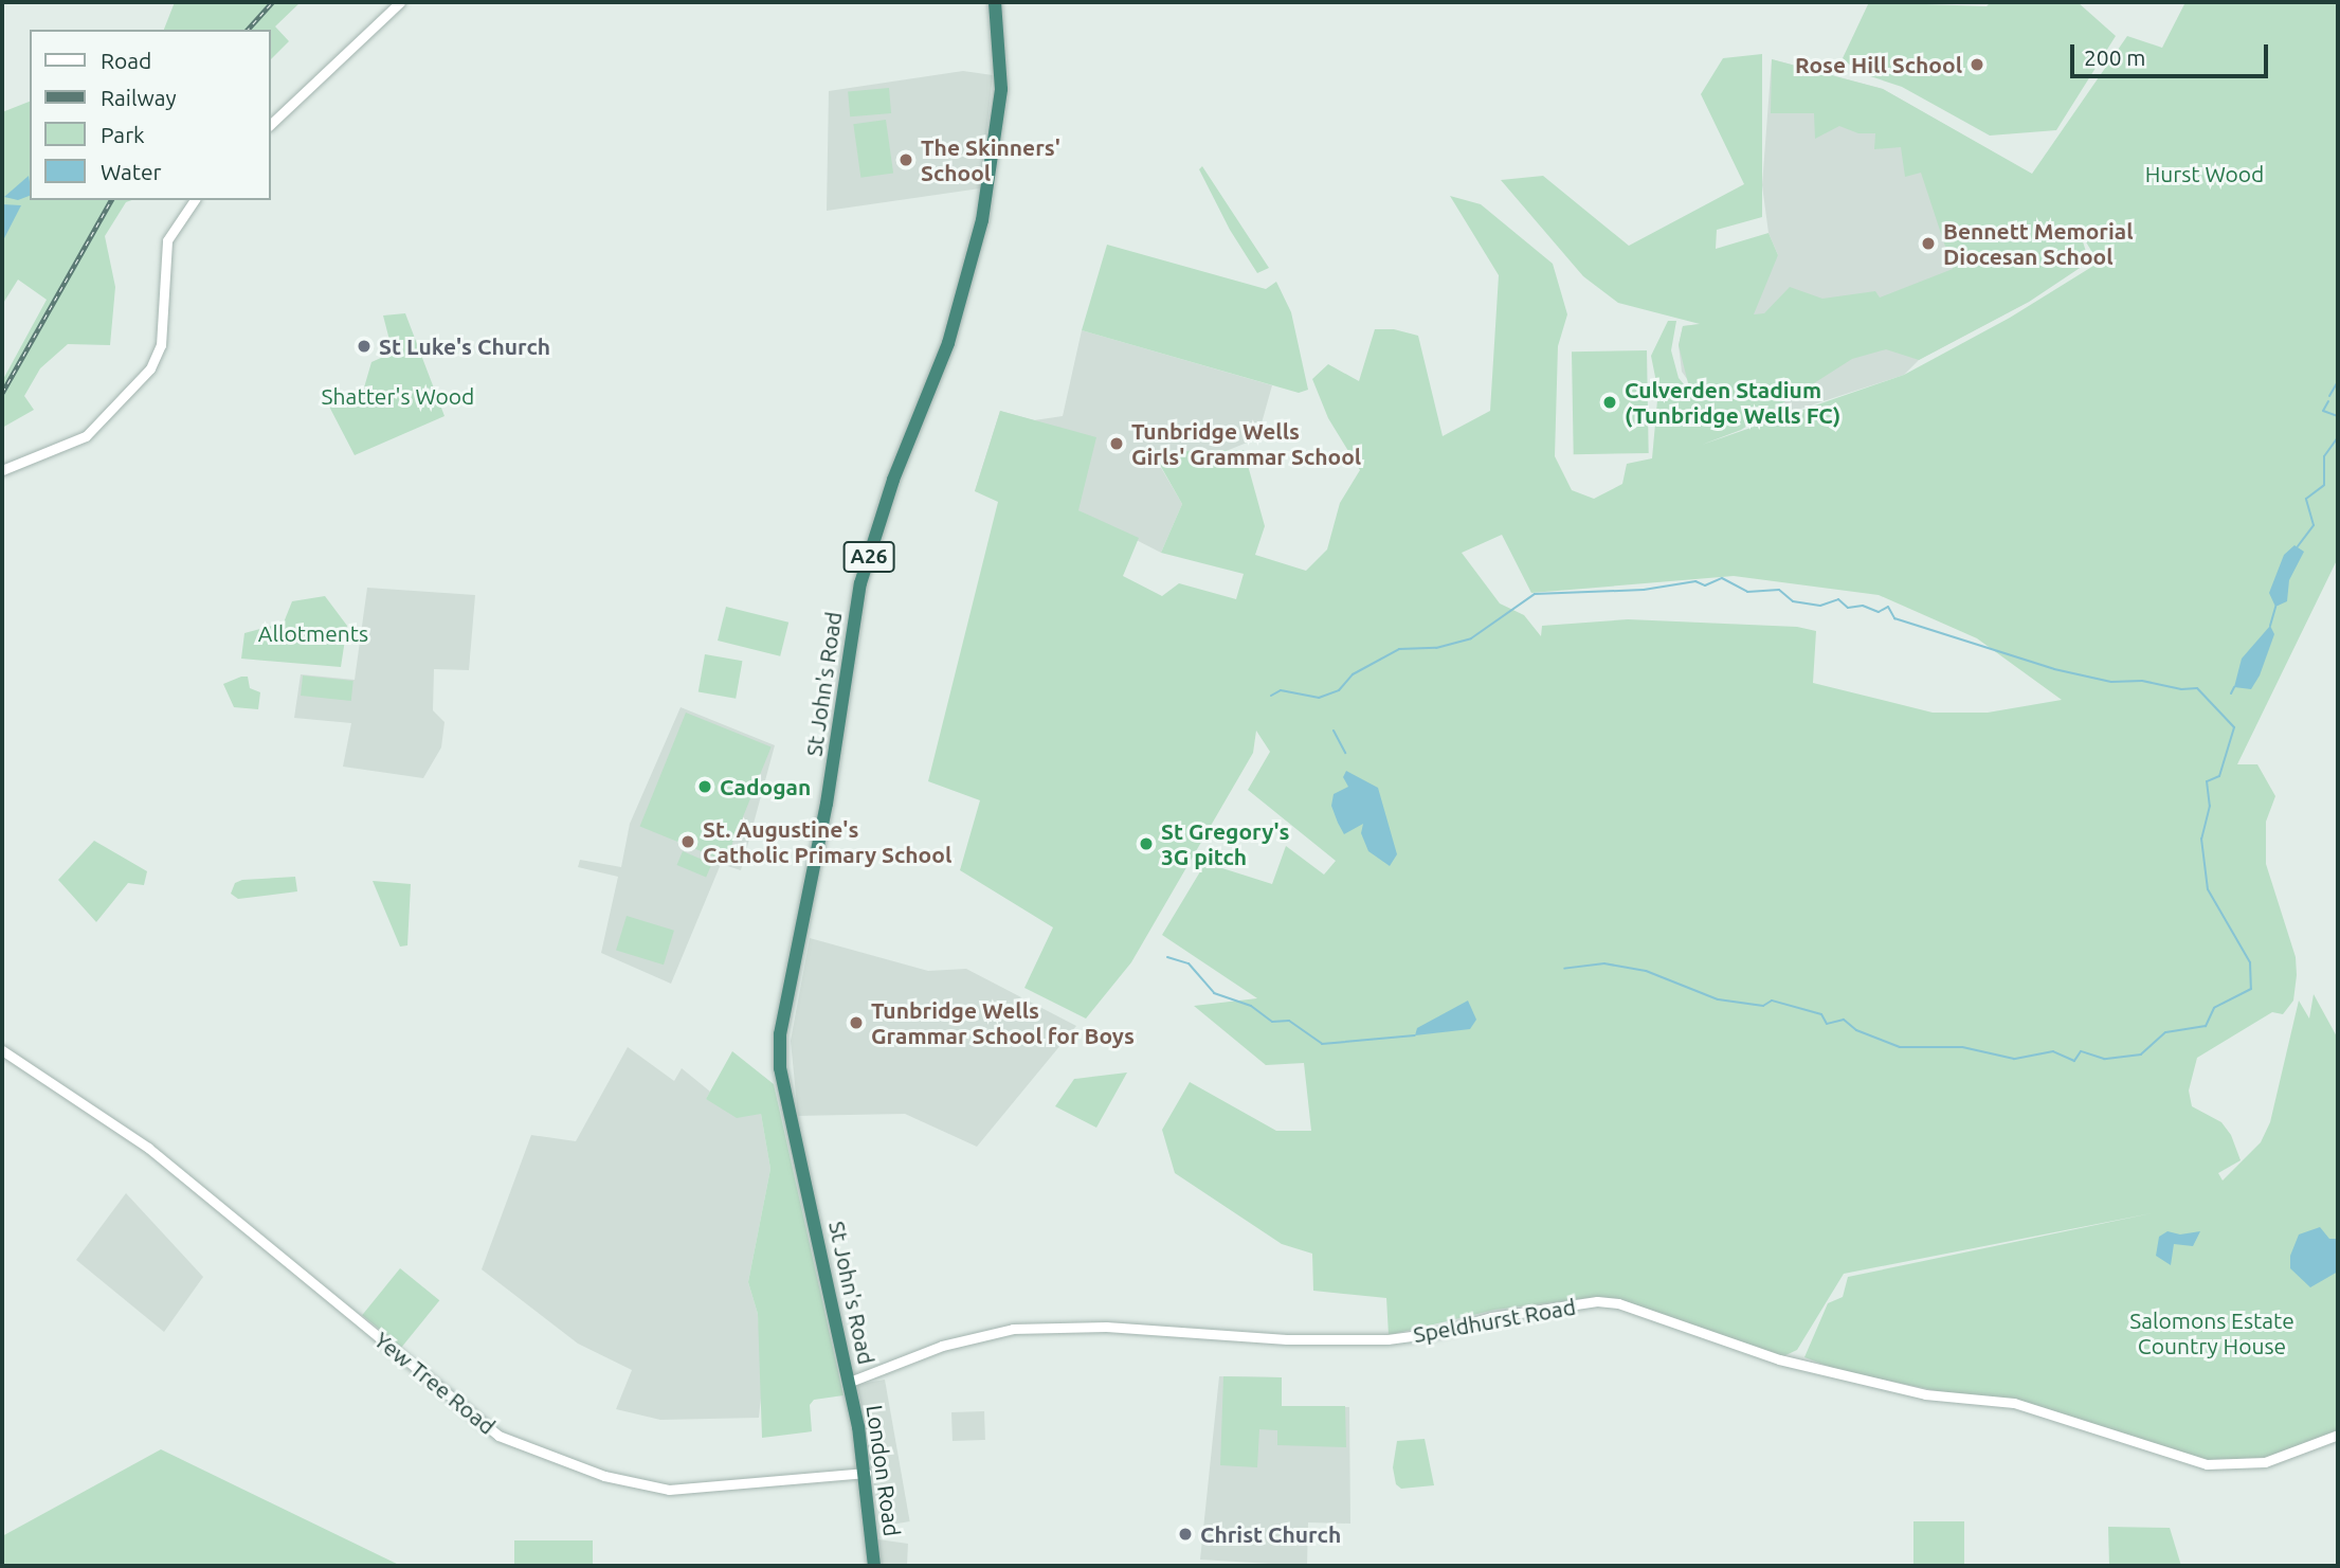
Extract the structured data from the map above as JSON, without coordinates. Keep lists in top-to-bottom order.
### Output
{
  "streets": {
    "highway": ["A26", "St John's Road", "London Road"],
    "street": ["Speldhurst Road", "Yew Tree Road"]
  },
  "crossings": [
    ["St John's Road", "Speldhurst Road"],
    ["St John's Road", "London Road"],
    ["Speldhurst Road", "London Road"],
    ["Yew Tree Road", "London Road"]
  ],
  "parks": [
    "Hurst Wood",
    "Shatter's Wood",
    "Allotments",
    "Salomons Estate Country House"
  ],
  "places": [
    "Rose Hill School",
    "The Skinners' School",
    "Bennett Memorial Diocesan School",
    "St Luke's Church",
    "Culverden Stadium (Tunbridge Wells FC)",
    "Tunbridge Wells Girls' Grammar School",
    "Cadogan",
    "St. Augustine's Catholic Primary School",
    "St Gregory's 3G pitch",
    "Tunbridge Wells Grammar School for Boys",
    "Christ Church"
  ],
  "legend": [
    "Road",
    "Railway",
    "Park",
    "Water"
  ],
  "scale_bar": "200 m"
}
